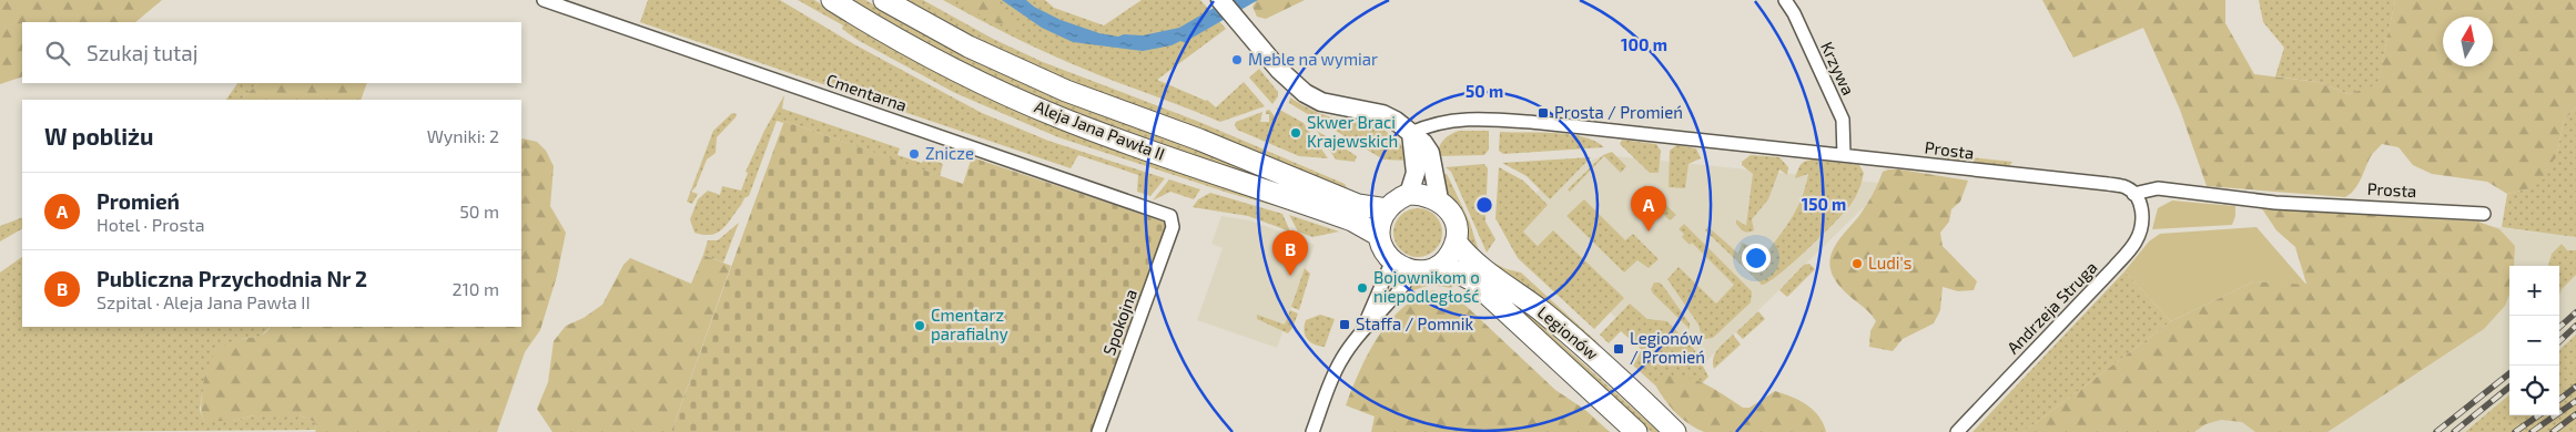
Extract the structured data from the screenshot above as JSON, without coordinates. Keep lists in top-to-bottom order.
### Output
{
  "streets": {
    "main road": ["Aleja Jana Pawła II", "Legionów"],
    "street": [
      "Krzywa",
      "Cmentarna",
      "Prosta",
      "Andrzeja Struga",
      "Spokojna"
    ]
  },
  "crossings": [
    ["Krzywa", "Prosta"],
    ["Cmentarna", "Spokojna"],
    ["Aleja Jana Pawła II", "Legionów"],
    ["Prosta", "Andrzeja Struga"]
  ],
  "places": {
    "other": [
      "Meble na wymiar",
      "Skwer Braci Krajewskich",
      "Znicze",
      "Ludi's",
      "Bojownikom o niepodległość",
      "Cmentarz parafialny"
    ],
    "transit": ["Prosta / Promień", "Staffa / Pomnik", "Legionów / Promień"]
  },
  "north": "top",
  "page": {
    "search": "Szukaj tutaj",
    "heading": ["W pobliżu", "Wyniki: 2"],
    "list": [
      {
        "mark": "A",
        "name": "Promień",
        "note": "Hotel · Prosta",
        "value": "50 m"
      },
      {
        "mark": "B",
        "name": "Publiczna Przychodnia Nr 2",
        "note": "Szpital · Aleja Jana Pawła II",
        "value": "210 m"
      }
    ],
    "pins": ["A", "B"],
    "map_buttons": ["+", "−"]
  },
  "rings": ["100 m", "50 m", "150 m"]
}
